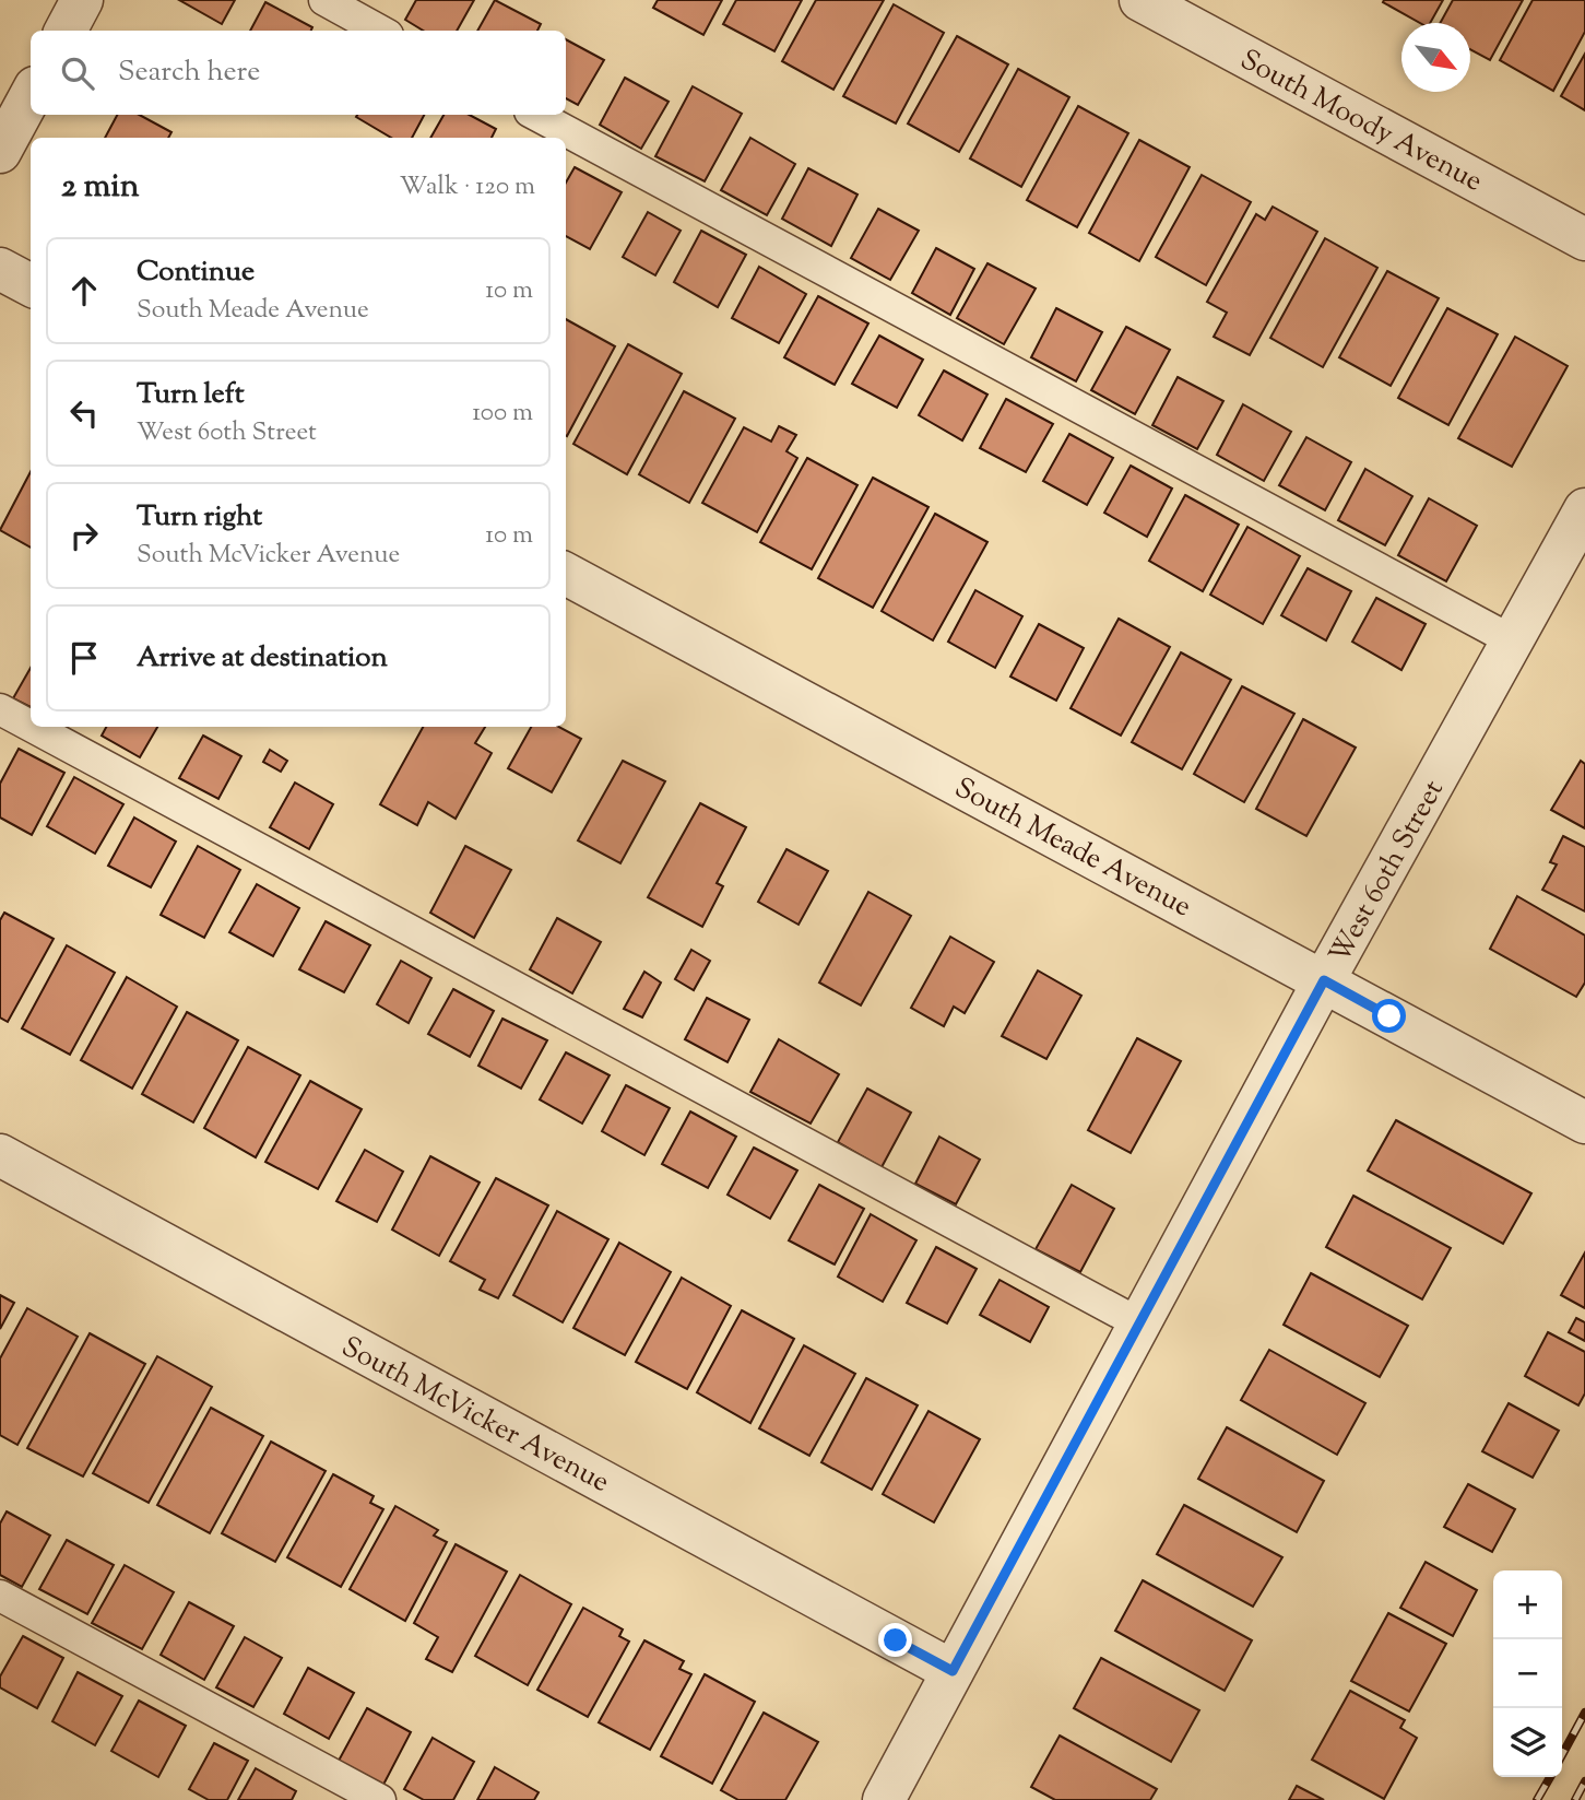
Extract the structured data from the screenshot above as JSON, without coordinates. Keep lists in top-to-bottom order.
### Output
{
  "streets": {
    "street": [
      "South Moody Avenue",
      "South Meade Avenue",
      "West 60th Street",
      "South McVicker Avenue"
    ]
  },
  "crossings": [
    ["South Meade Avenue", "West 60th Street"],
    ["West 60th Street", "South McVicker Avenue"]
  ],
  "north": "bottom right",
  "page": {
    "search": "Search here",
    "heading": ["2 min", "Walk · 120 m"],
    "list": [
      ["Continue", "South Meade Avenue", "10 m"],
      ["Turn left", "West 60th Street", "100 m"],
      ["Turn right", "South McVicker Avenue", "10 m"],
      "Arrive at destination"
    ],
    "map_buttons": ["+", "−"]
  }
}
